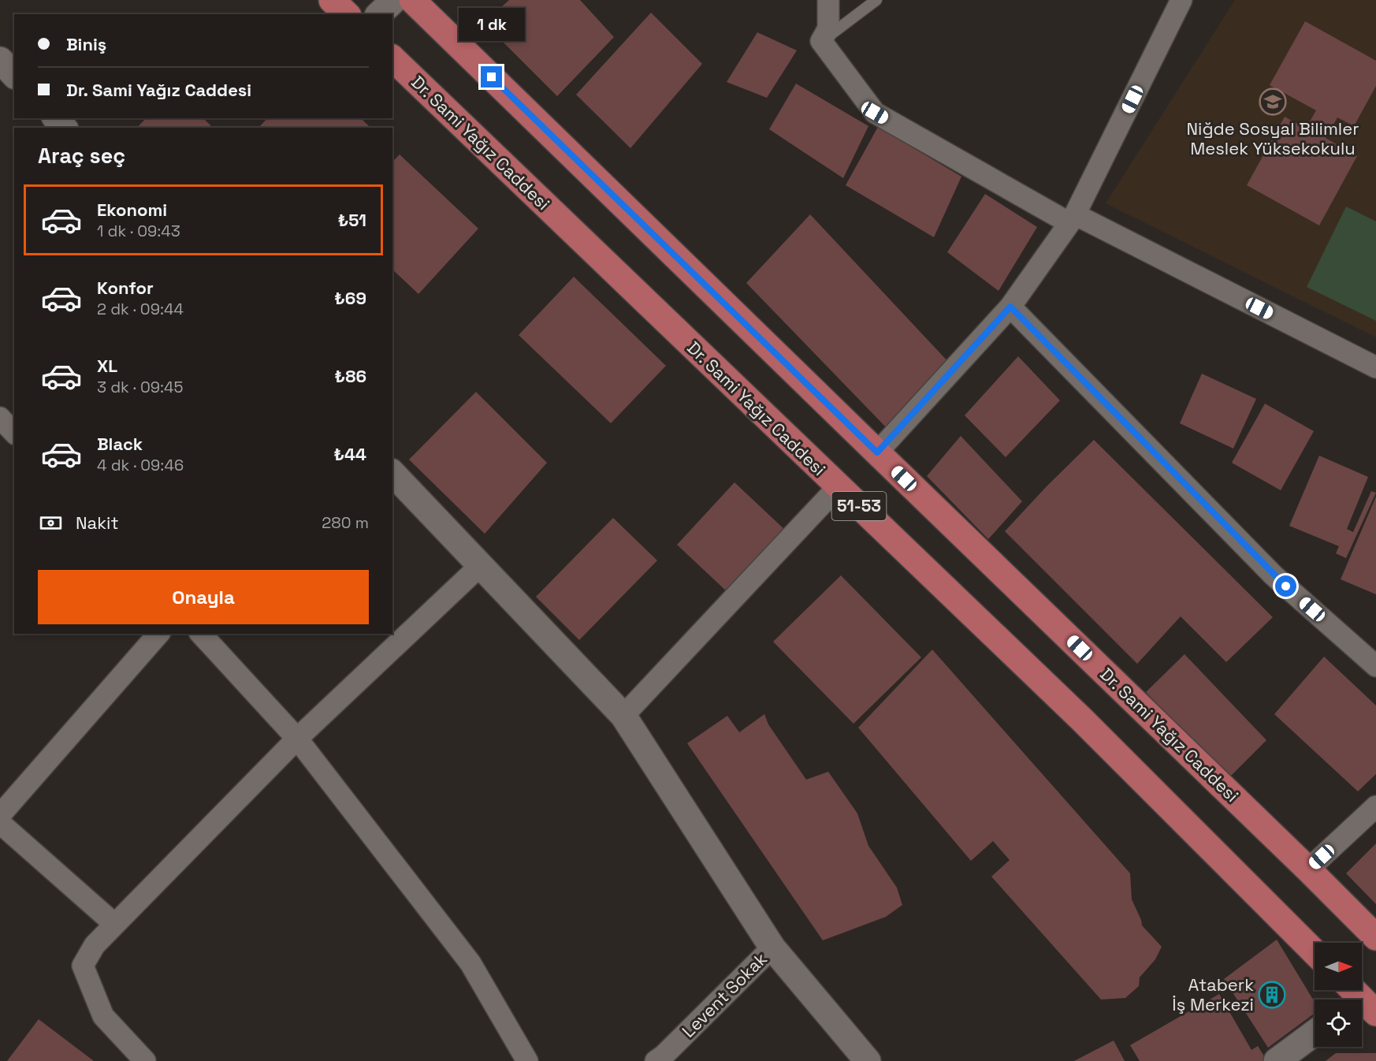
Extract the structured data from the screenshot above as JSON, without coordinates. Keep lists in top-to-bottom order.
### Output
{
  "streets": {
    "main road": ["Dr. Sami Yağız Caddesi", "51-53"],
    "street": ["Levent Sokak"]
  },
  "places": {
    "school or university": ["Niğde Sosyal Bilimler Meslek Yüksekokulu"],
    "building": ["Ataberk İş Merkezi"]
  },
  "north": "right",
  "page": {
    "bubble": "1 dk",
    "banner": ["Biniş", "Dr. Sami Yağız Caddesi"],
    "heading": "Araç seç",
    "list": [
      {
        "name": "Ekonomi",
        "note": "1 dk · 09:43",
        "value": "₺51"
      },
      {
        "name": "Konfor",
        "note": "2 dk · 09:44",
        "value": "₺69"
      },
      {
        "name": "XL",
        "note": "3 dk · 09:45",
        "value": "₺86"
      },
      {
        "name": "Black",
        "note": "4 dk · 09:46",
        "value": "₺44"
      }
    ],
    "pay": ["Nakit", "280 m"],
    "buttons": "Onayla"
  }
}
